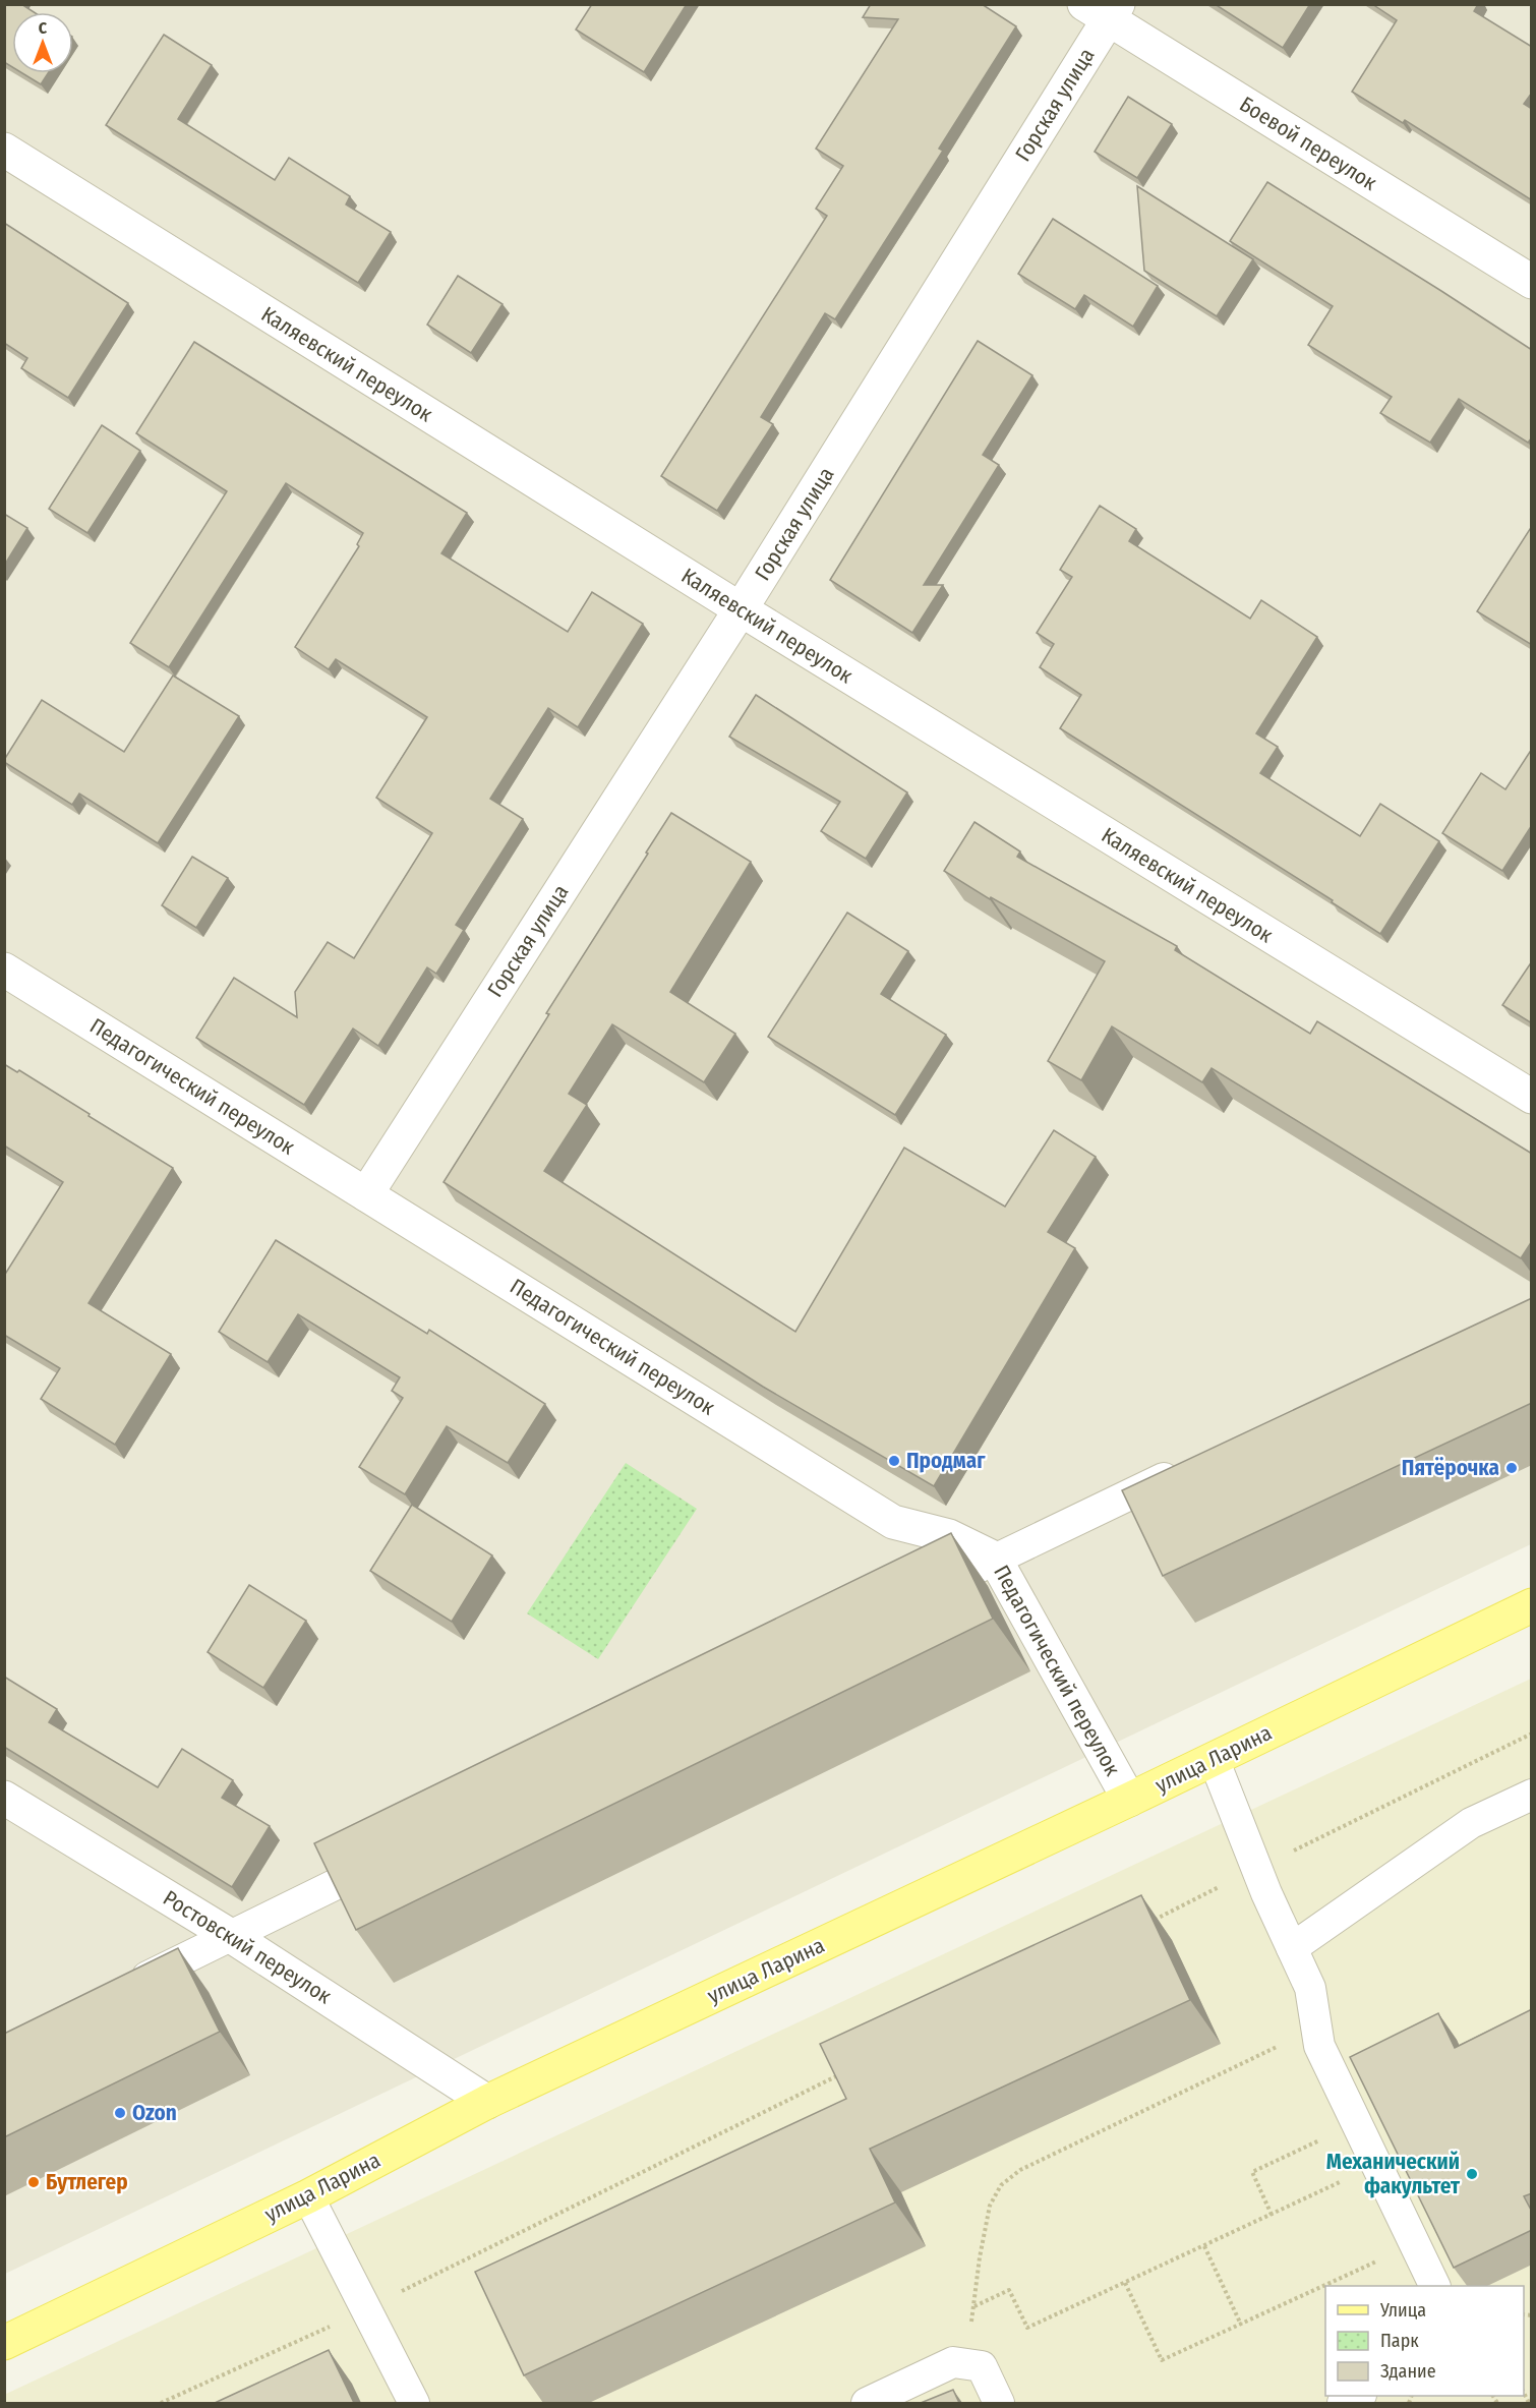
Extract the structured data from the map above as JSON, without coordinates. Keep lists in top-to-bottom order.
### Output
{
  "streets": {
    "main road": ["улица Ларина"],
    "street": [
      "Горская улица",
      "Боевой переулок",
      "Каляевский переулок",
      "Педагогический переулок",
      "Ростовский переулок"
    ]
  },
  "crossings": [
    ["Горская улица", "Боевой переулок"],
    ["Горская улица", "Каляевский переулок"],
    ["Горская улица", "Педагогический переулок"],
    ["Педагогический переулок", "улица Ларина"],
    ["улица Ларина", "Ростовский переулок"]
  ],
  "places": [
    "Продмаг",
    "Пятёрочка",
    "Ozon",
    "Механический факультет",
    "Бутлегер"
  ],
  "legend": ["Улица", "Парк", "Здание"],
  "north": "top"
}
